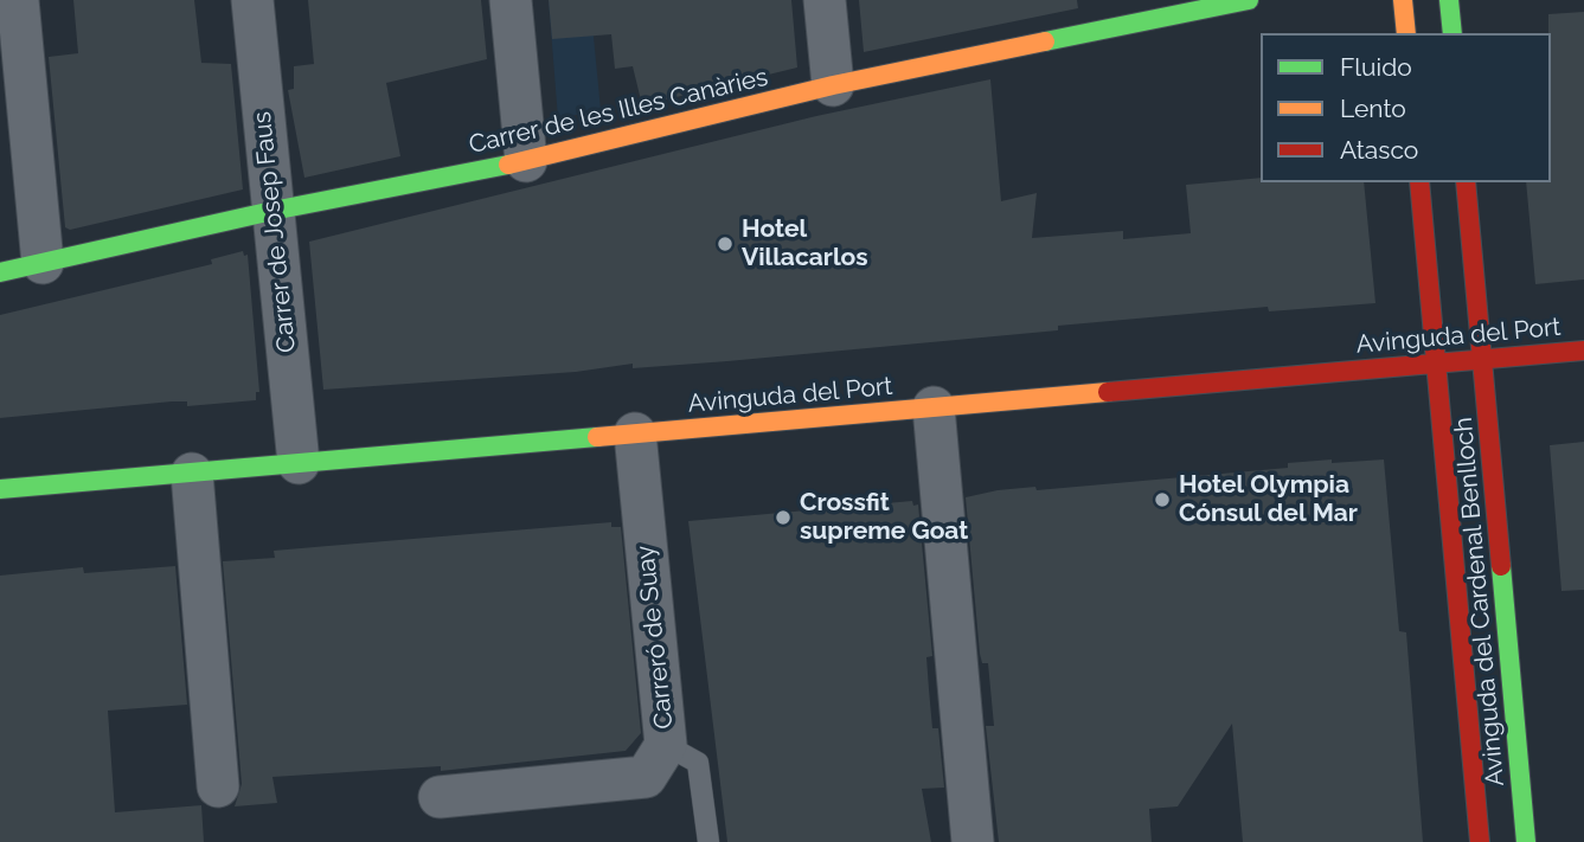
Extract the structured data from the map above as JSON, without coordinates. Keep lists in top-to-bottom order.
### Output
{
  "streets": {
    "main road": ["Carrer de les Illes Canàries", "Avinguda del Port", "Avinguda del Cardenal Benlloch"],
    "street": ["Carrer de Josep Faus", "Carreró de Suay"]
  },
  "crossings": [
    ["Carrer de les Illes Canàries", "Carrer de Josep Faus"],
    ["Carrer de Josep Faus", "Avinguda del Port"],
    ["Avinguda del Port", "Avinguda del Cardenal Benlloch"],
    ["Avinguda del Port", "Carreró de Suay"]
  ],
  "places": ["Hotel Villacarlos", "Hotel Olympia Cónsul del Mar", "Crossfit supreme Goat"],
  "legend": ["Fluido", "Lento", "Atasco"]
}
